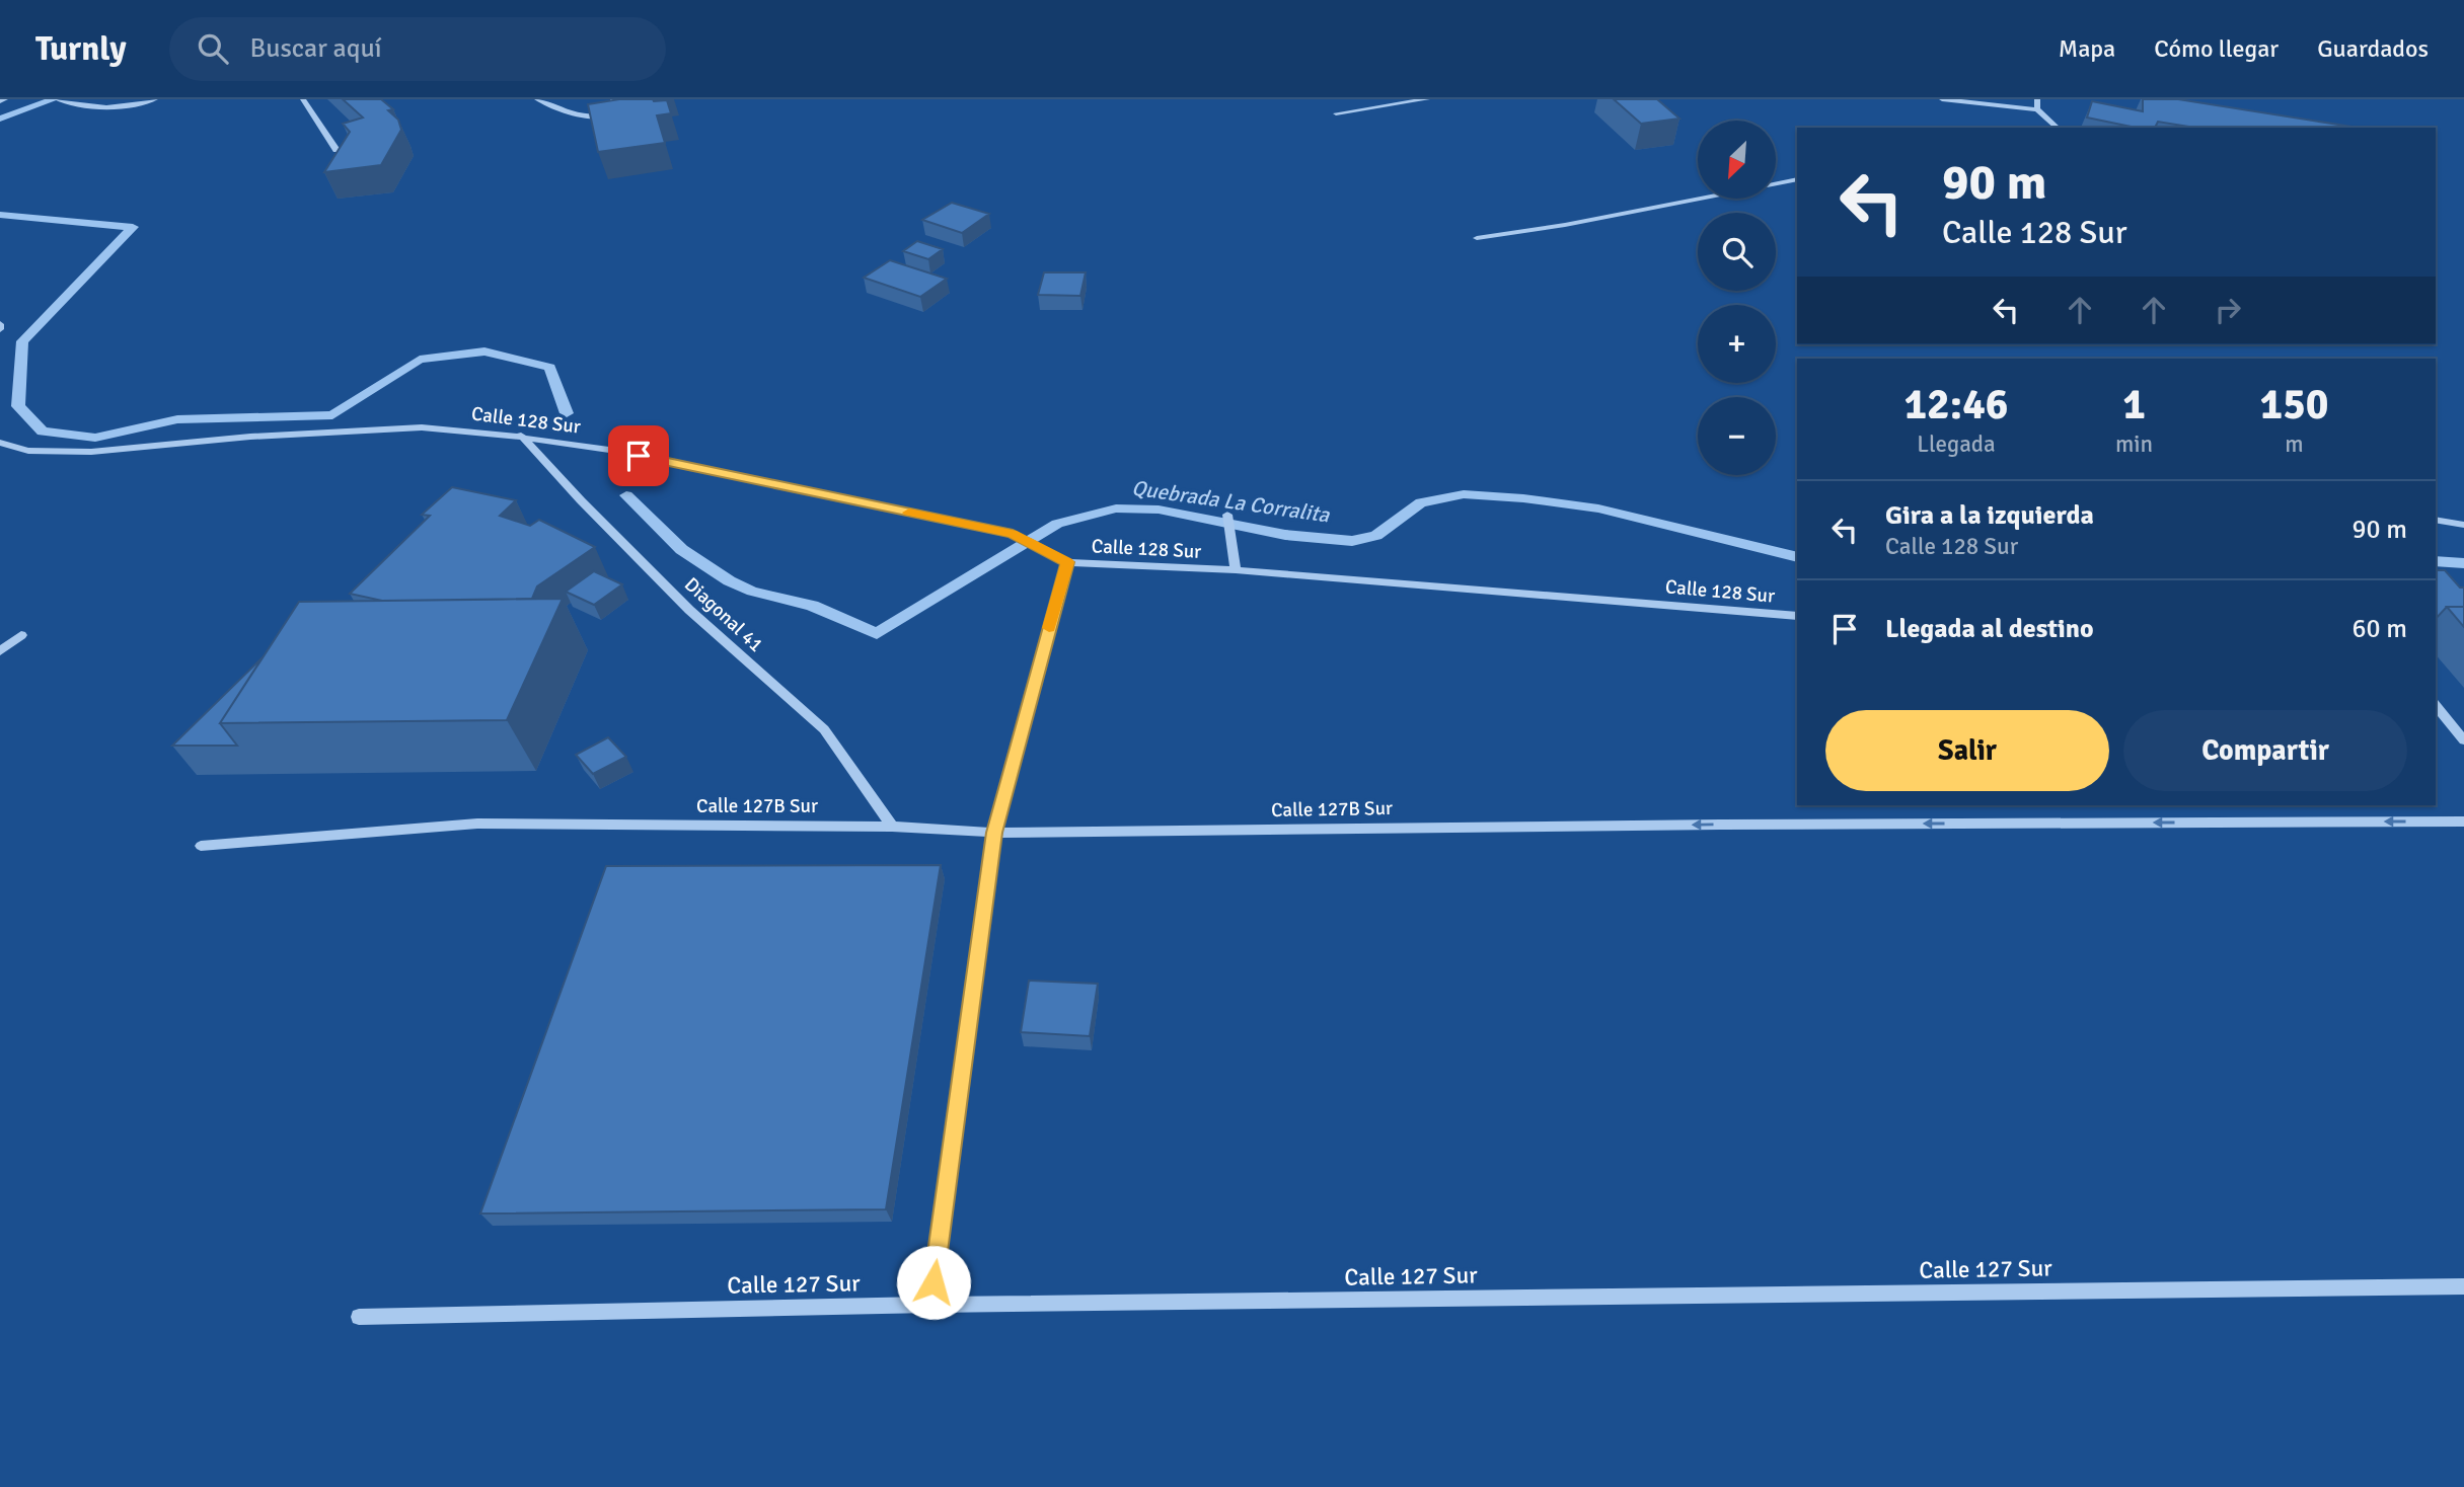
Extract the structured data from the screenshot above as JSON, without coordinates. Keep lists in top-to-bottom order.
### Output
{
  "streets": {
    "street": [
      "Calle 128 Sur",
      "Diagonal 41",
      "Calle 127B Sur",
      "Calle 127 Sur"
    ]
  },
  "crossings": [
    ["Calle 128 Sur", "Diagonal 41"],
    ["Diagonal 41", "Calle 127B Sur"]
  ],
  "one_way": ["Calle 127B Sur"],
  "water": ["Quebrada La Corralita"],
  "north": "bottom left",
  "page": {
    "header": "Turnly",
    "search": "Buscar aquí",
    "nav": ["Mapa", "Cómo llegar", "Guardados"],
    "map_buttons": ["+", "−"],
    "turn": ["90 m", "Calle 128 Sur"],
    "eta": [
      "12:46",
      "Llegada",
      "1",
      "min",
      "150",
      "m"
    ],
    "list": [
      {
        "name": "Gira a la izquierda",
        "note": "Calle 128 Sur",
        "value": "90 m"
      },
      {
        "name": "Llegada al destino",
        "value": "60 m"
      }
    ],
    "buttons": ["Salir", "Compartir"]
  }
}
